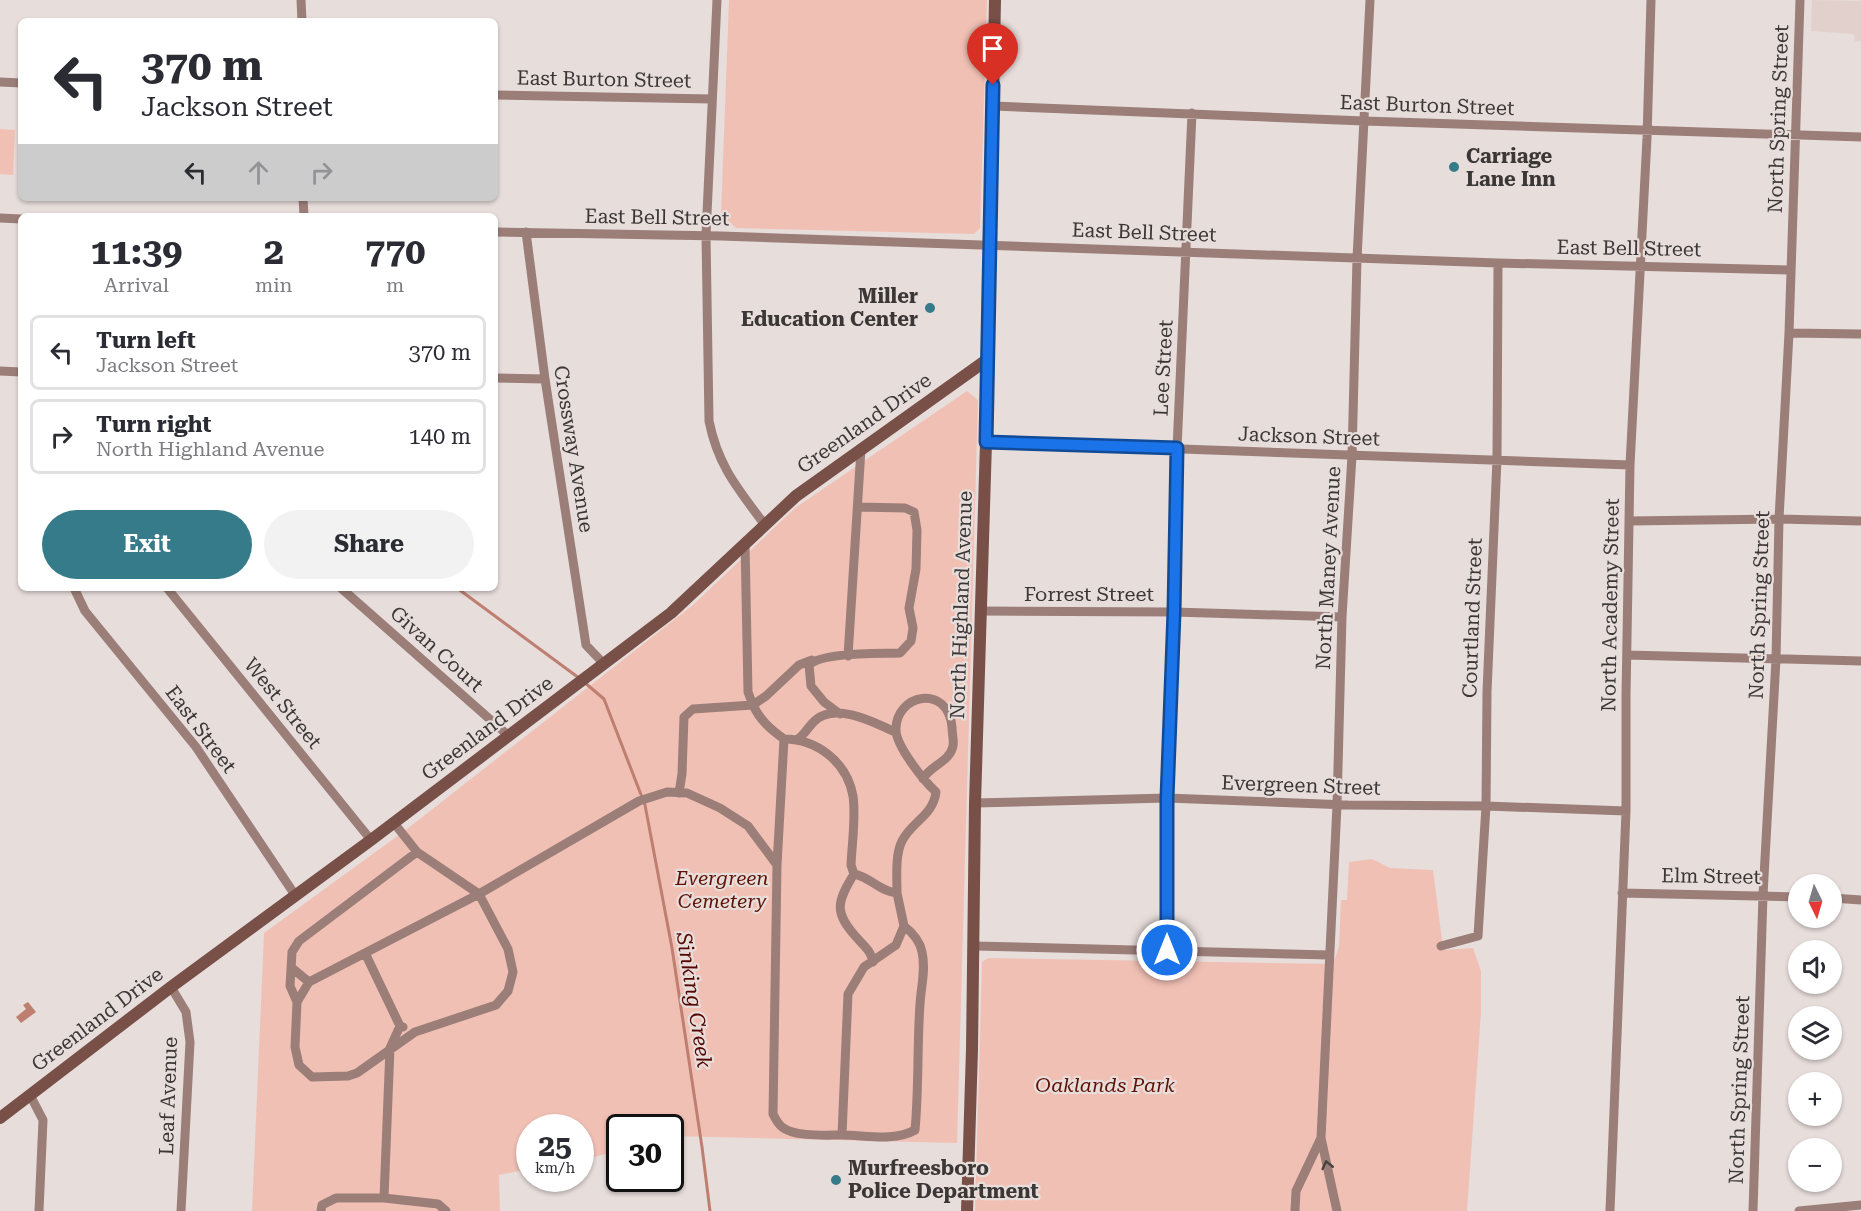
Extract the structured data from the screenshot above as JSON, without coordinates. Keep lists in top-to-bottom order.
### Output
{
  "streets": {
    "street": [
      "East Burton Street",
      "North Spring Street",
      "East Bell Street",
      "Lee Street",
      "Greenland Drive",
      "Jackson Street",
      "Crossway Avenue",
      "North Maney Avenue",
      "Forrest Street",
      "North Highland Avenue",
      "North Academy Street",
      "Courtland Street",
      "Givan Court",
      "West Street",
      "East Street",
      "Evergreen Street",
      "Elm Street",
      "Leaf Avenue"
    ]
  },
  "crossings": [
    ["East Burton Street", "North Spring Street"],
    ["East Burton Street", "Lee Street"],
    ["East Burton Street", "North Maney Avenue"],
    ["East Burton Street", "North Highland Avenue"],
    ["East Burton Street", "North Academy Street"],
    ["North Spring Street", "East Bell Street"],
    ["North Spring Street", "Elm Street"],
    ["East Bell Street", "Lee Street"],
    ["East Bell Street", "Crossway Avenue"],
    ["East Bell Street", "North Maney Avenue"],
    ["East Bell Street", "North Highland Avenue"],
    ["East Bell Street", "North Academy Street"],
    ["East Bell Street", "Courtland Street"],
    ["Lee Street", "Jackson Street"],
    ["Lee Street", "Forrest Street"],
    ["Lee Street", "Evergreen Street"],
    ["Greenland Drive", "Crossway Avenue"],
    ["Greenland Drive", "North Highland Avenue"],
    ["Greenland Drive", "Givan Court"],
    ["Greenland Drive", "West Street"],
    ["Greenland Drive", "East Street"],
    ["Greenland Drive", "Leaf Avenue"],
    ["Jackson Street", "North Maney Avenue"],
    ["Jackson Street", "North Highland Avenue"],
    ["Jackson Street", "North Academy Street"],
    ["Jackson Street", "Courtland Street"],
    ["North Maney Avenue", "Forrest Street"],
    ["North Maney Avenue", "Evergreen Street"],
    ["Forrest Street", "North Highland Avenue"],
    ["North Highland Avenue", "Evergreen Street"],
    ["North Academy Street", "Evergreen Street"],
    ["North Academy Street", "Elm Street"],
    ["Courtland Street", "Evergreen Street"]
  ],
  "water": ["Sinking Creek"],
  "parks": ["Evergreen Cemetery", "Oaklands Park"],
  "places": ["Carriage Lane Inn", "Miller Education Center", "Murfreesboro Police Department"],
  "north": "bottom",
  "page": {
    "turn": ["370 m", "Jackson Street"],
    "eta": [
      "11:39",
      "Arrival",
      "2",
      "min",
      "770",
      "m"
    ],
    "list": [
      {
        "name": "Turn left",
        "note": "Jackson Street",
        "value": "370 m"
      },
      {
        "name": "Turn right",
        "note": "North Highland Avenue",
        "value": "140 m"
      }
    ],
    "buttons": ["Exit", "Share"],
    "map_buttons": ["+", "−"],
    "speed": "25 km/h",
    "limit": "30"
  }
}
